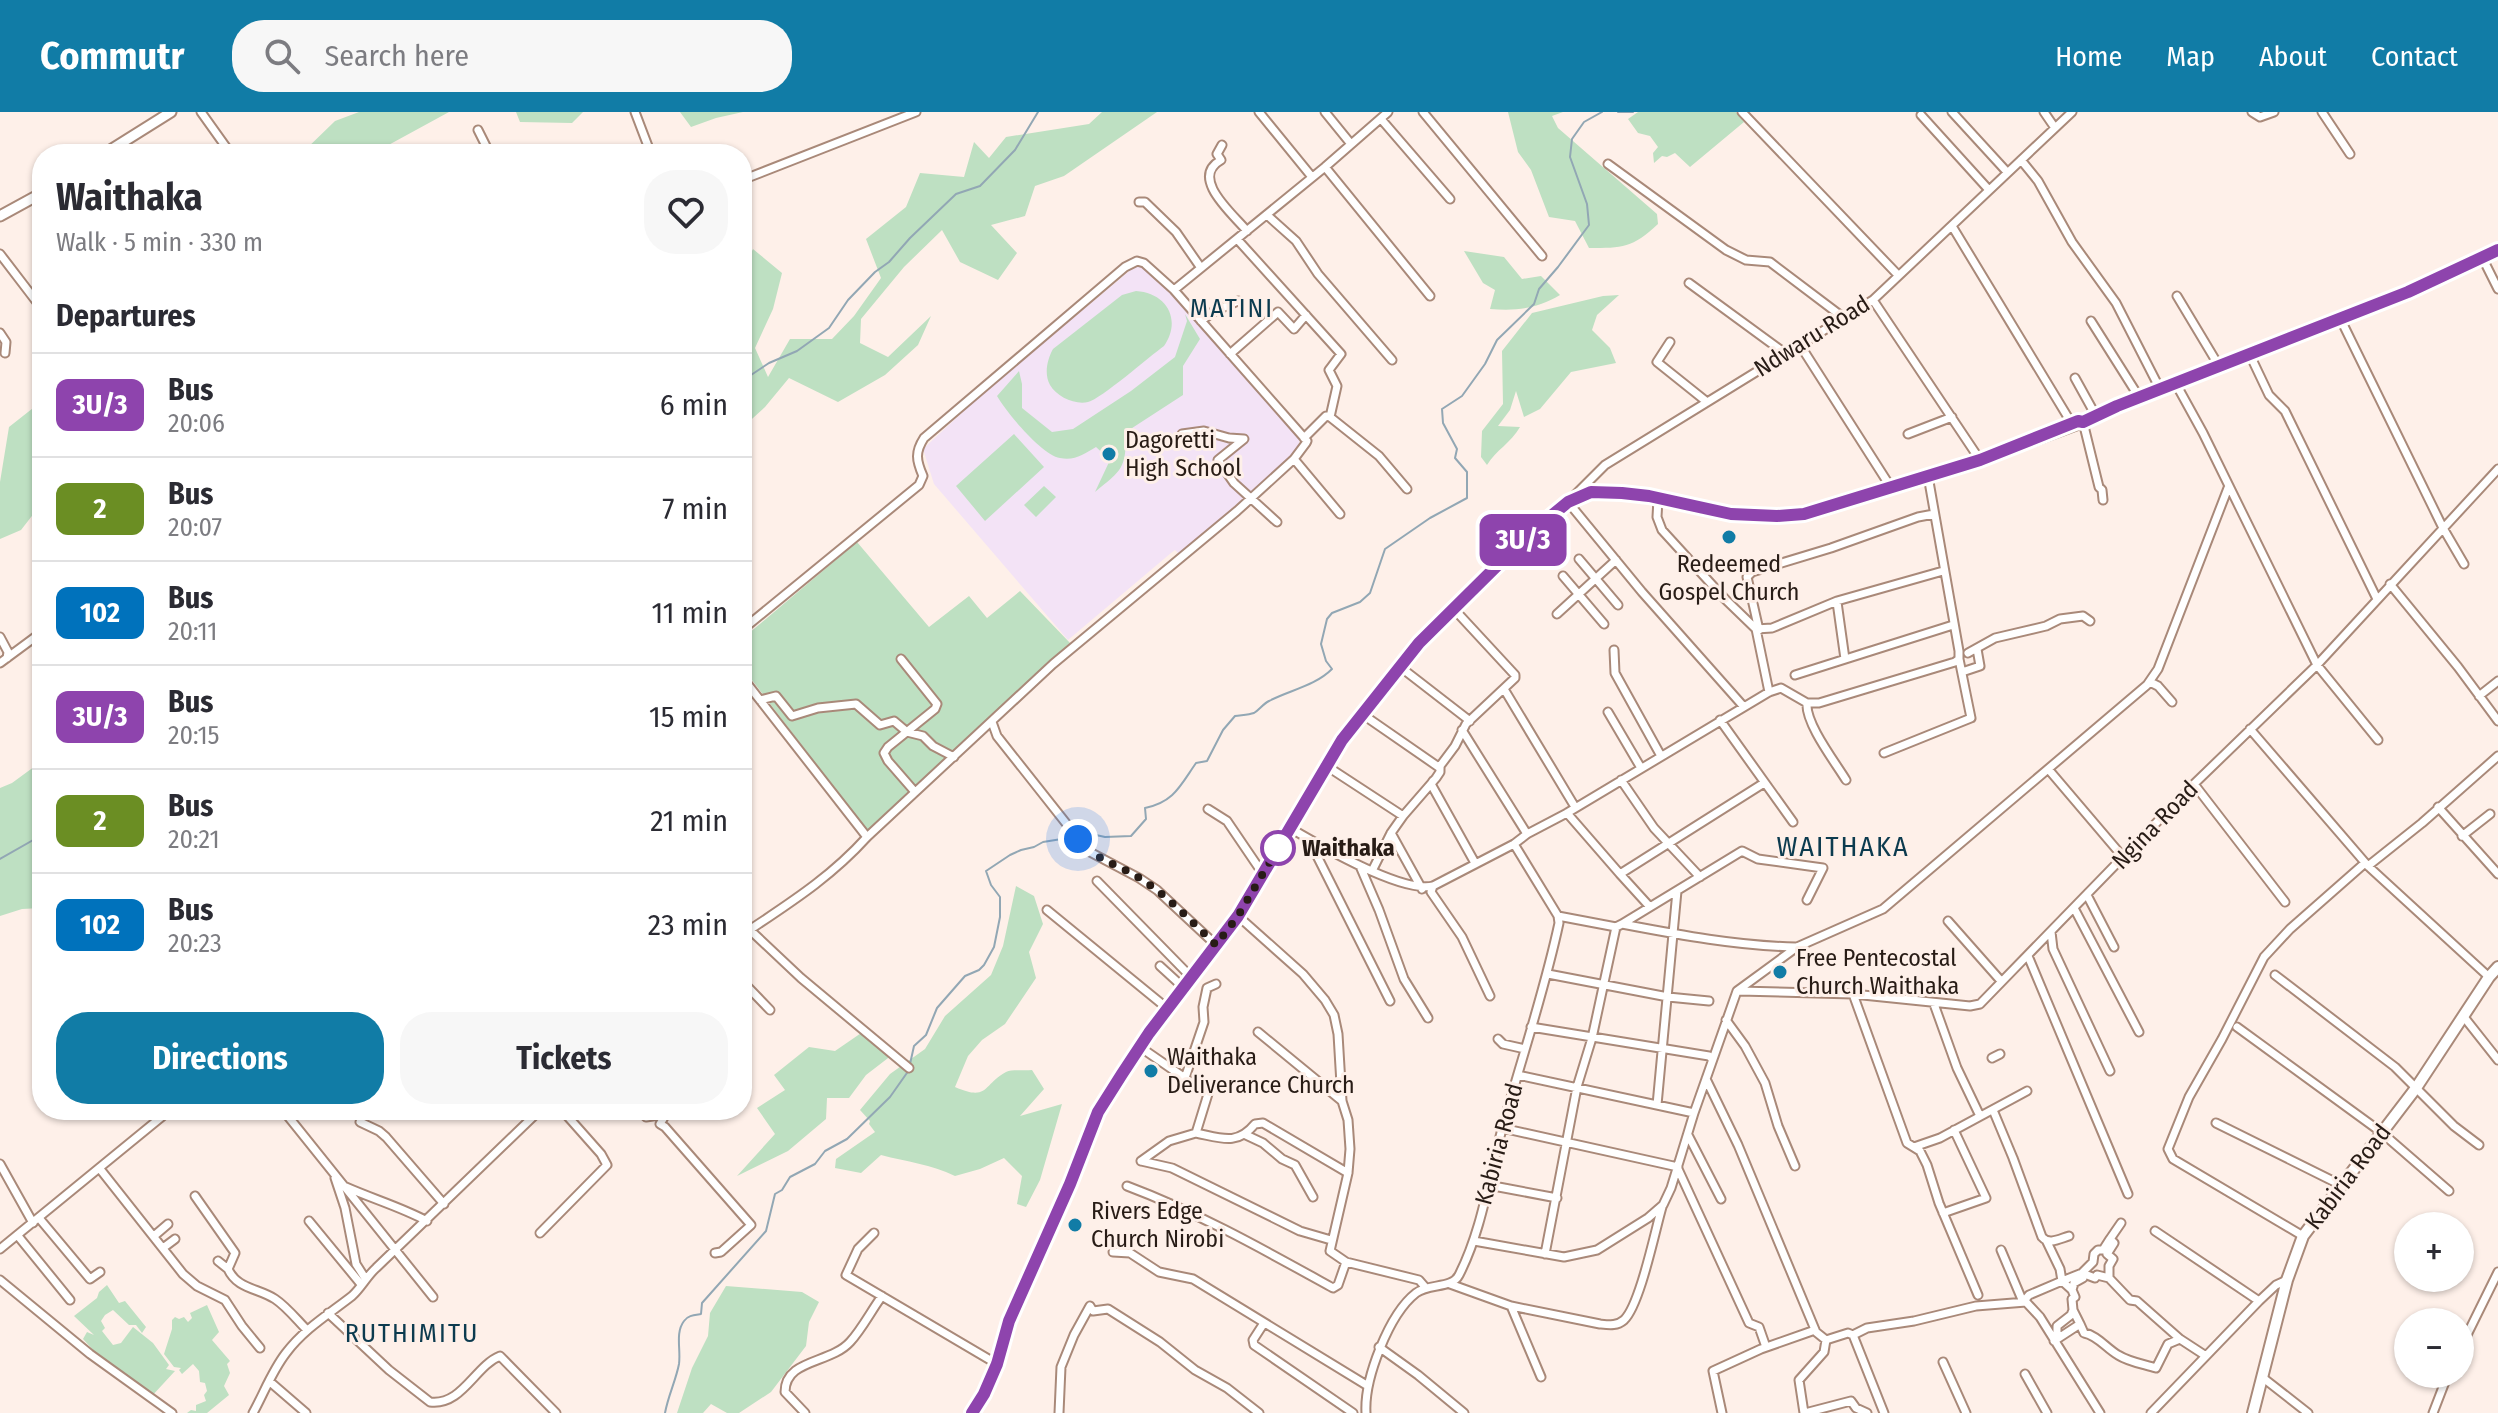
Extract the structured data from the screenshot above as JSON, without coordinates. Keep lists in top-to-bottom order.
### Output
{
  "streets": {
    "main road": ["Kabiria Road"],
    "street": ["Ndwaru Road", "Ngina Road"]
  },
  "districts": ["MATINI", "WAITHAKA", "RUTHIMITU"],
  "places": [
    "Dagoretti High School",
    "Redeemed Gospel Church",
    "Waithaka",
    "Free Pentecostal Church Waithaka",
    "Waithaka Deliverance Church",
    "Rivers Edge Church Nirobi"
  ],
  "lines": ["bus line 3U/3"],
  "page": {
    "header": "Commutr",
    "search": "Search here",
    "nav": [
      "Home",
      "Map",
      "About",
      "Contact"
    ],
    "on_map": "3U/3",
    "heading": [
      ["Waithaka", "Walk · 5 min · 330 m"],
      "Departures"
    ],
    "list": [
      {
        "mark": "3U/3",
        "name": "Bus",
        "note": "20:06",
        "value": "6 min"
      },
      {
        "mark": "2",
        "name": "Bus",
        "note": "20:07",
        "value": "7 min"
      },
      {
        "mark": "102",
        "name": "Bus",
        "note": "20:11",
        "value": "11 min"
      },
      {
        "mark": "3U/3",
        "name": "Bus",
        "note": "20:15",
        "value": "15 min"
      },
      {
        "mark": "2",
        "name": "Bus",
        "note": "20:21",
        "value": "21 min"
      },
      {
        "mark": "102",
        "name": "Bus",
        "note": "20:23",
        "value": "23 min"
      }
    ],
    "buttons": ["Directions", "Tickets"],
    "map_buttons": ["+", "−"]
  }
}
